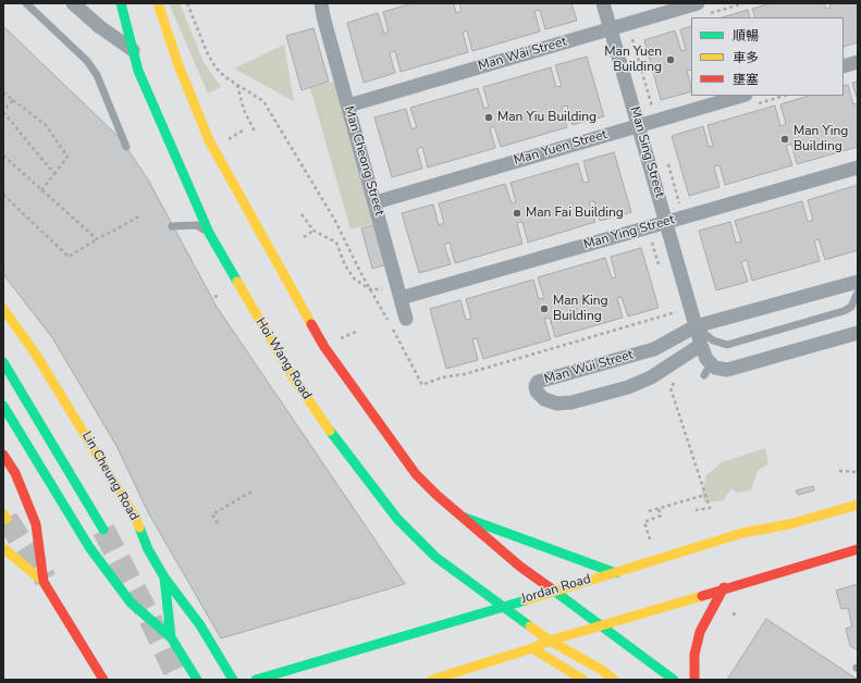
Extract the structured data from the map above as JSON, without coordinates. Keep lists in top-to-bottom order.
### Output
{
  "streets": {
    "main road": ["Hoi Wang Road", "Lin Cheung Road", "Jordan Road"],
    "street": [
      "Man Wai Street",
      "Man Yuen Street",
      "Man Sing Street",
      "Man Cheong Street",
      "Man Ying Street",
      "Man Wui Street"
    ]
  },
  "crossings": [
    ["Man Wai Street", "Man Sing Street"],
    ["Man Wai Street", "Man Cheong Street"],
    ["Man Yuen Street", "Man Sing Street"],
    ["Man Yuen Street", "Man Cheong Street"],
    ["Man Sing Street", "Man Ying Street"],
    ["Man Sing Street", "Man Wui Street"],
    ["Man Cheong Street", "Man Ying Street"],
    ["Hoi Wang Road", "Jordan Road"]
  ],
  "places": [
    "Man Yuen Building",
    "Man Yiu Building",
    "Man Ying Building",
    "Man Fai Building",
    "Man King Building"
  ],
  "legend": ["順暢", "車多", "壅塞"]
}
